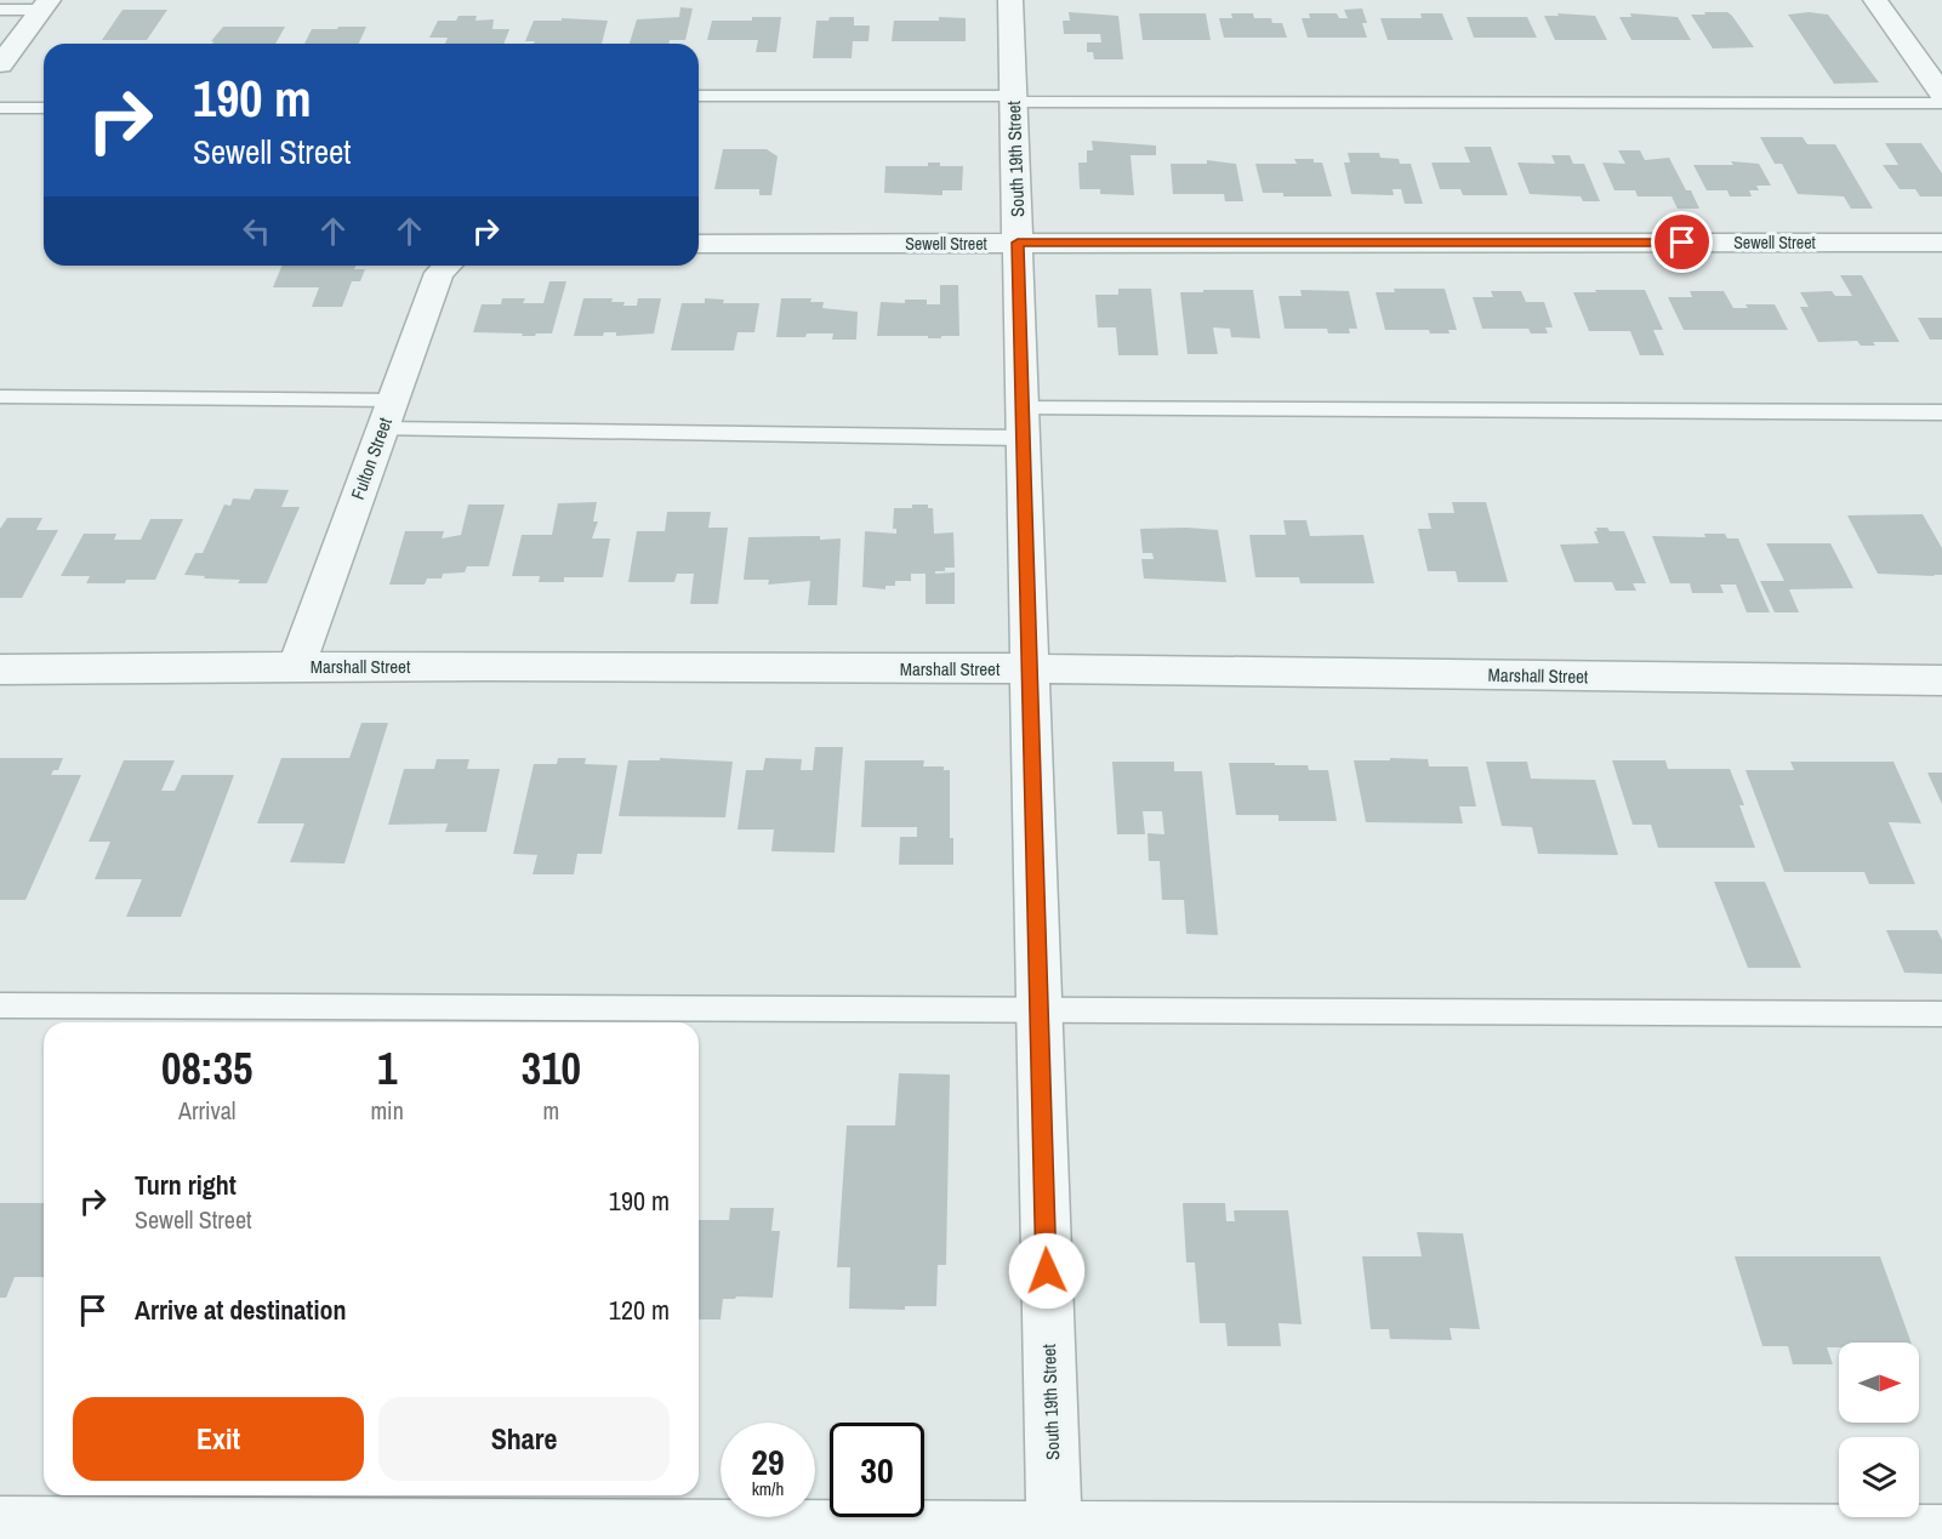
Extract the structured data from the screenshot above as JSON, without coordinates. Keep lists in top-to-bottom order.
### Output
{
  "streets": {
    "street": [
      "South 19th Street",
      "Sewell Street",
      "Fulton Street",
      "Marshall Street"
    ]
  },
  "crossings": [
    ["South 19th Street", "Sewell Street"],
    ["South 19th Street", "Marshall Street"],
    ["Fulton Street", "Marshall Street"]
  ],
  "north": "right",
  "page": {
    "turn": ["190 m", "Sewell Street"],
    "eta": [
      "08:35",
      "Arrival",
      "1",
      "min",
      "310",
      "m"
    ],
    "list": [
      {
        "name": "Turn right",
        "note": "Sewell Street",
        "value": "190 m"
      },
      {
        "name": "Arrive at destination",
        "value": "120 m"
      }
    ],
    "buttons": ["Exit", "Share"],
    "speed": "29 km/h",
    "limit": "30"
  }
}
